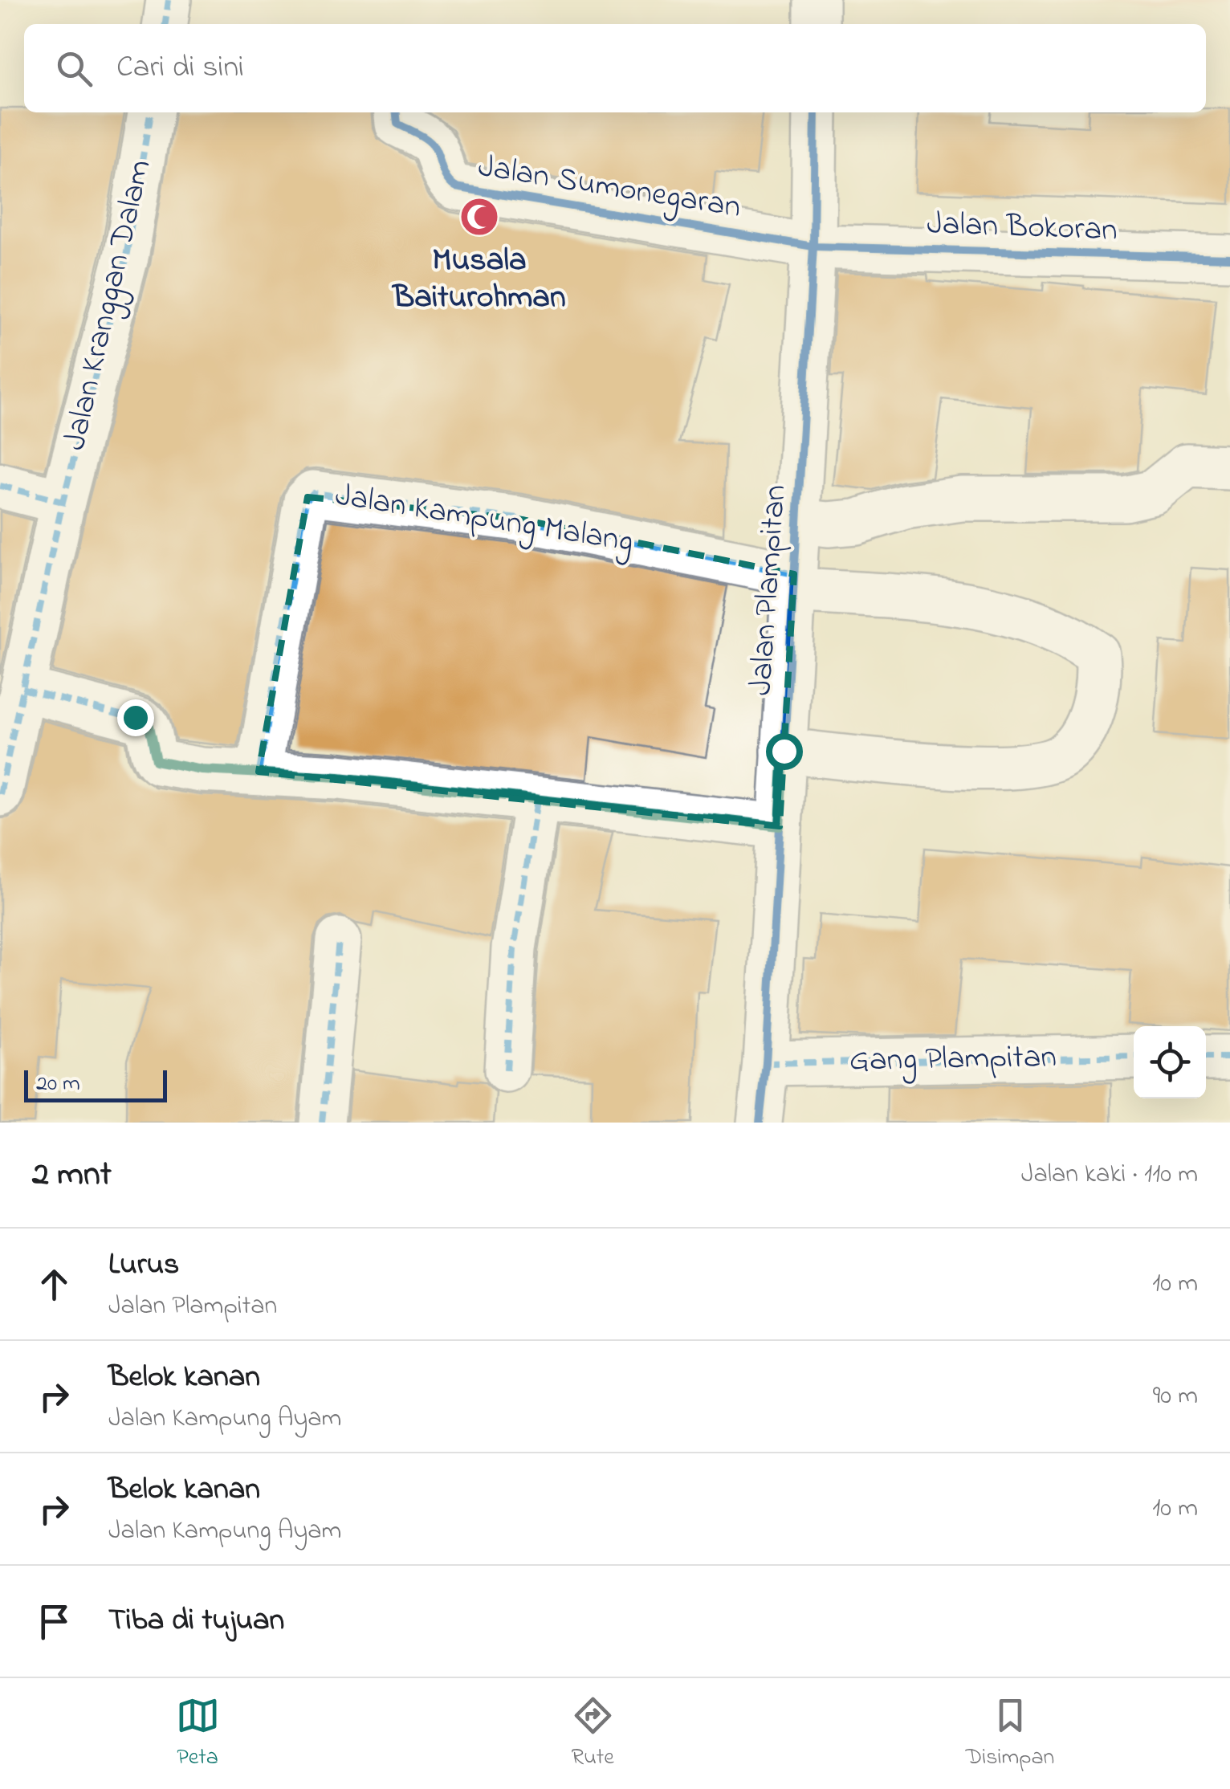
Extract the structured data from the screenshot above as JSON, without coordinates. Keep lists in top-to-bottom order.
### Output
{
  "streets": {
    "street": [
      "Jalan Sumonegaran",
      "Jalan Bokoran",
      "Jalan Kranggan Dalam",
      "Jalan Kampung Malang",
      "Jalan Plampitan",
      "Gang Plampitan"
    ]
  },
  "crossings": [
    ["Jalan Sumonegaran", "Jalan Bokoran"],
    ["Jalan Sumonegaran", "Jalan Plampitan"],
    ["Jalan Bokoran", "Jalan Plampitan"],
    ["Jalan Kampung Malang", "Jalan Plampitan"],
    ["Jalan Plampitan", "Gang Plampitan"]
  ],
  "places": {
    "mosque": ["Musala Baiturohman"]
  },
  "scale_bar": "20 m",
  "page": {
    "search": "Cari di sini",
    "scale": "20 m",
    "heading": ["2 mnt", "Jalan kaki · 110 m"],
    "list": [
      ["Lurus", "Jalan Plampitan", "10 m"],
      ["Belok kanan", "Jalan Kampung Ayam", "90 m"],
      ["Belok kanan", "Jalan Kampung Ayam", "10 m"],
      "Tiba di tujuan"
    ],
    "nav": ["Peta", "Rute", "Disimpan"]
  }
}
